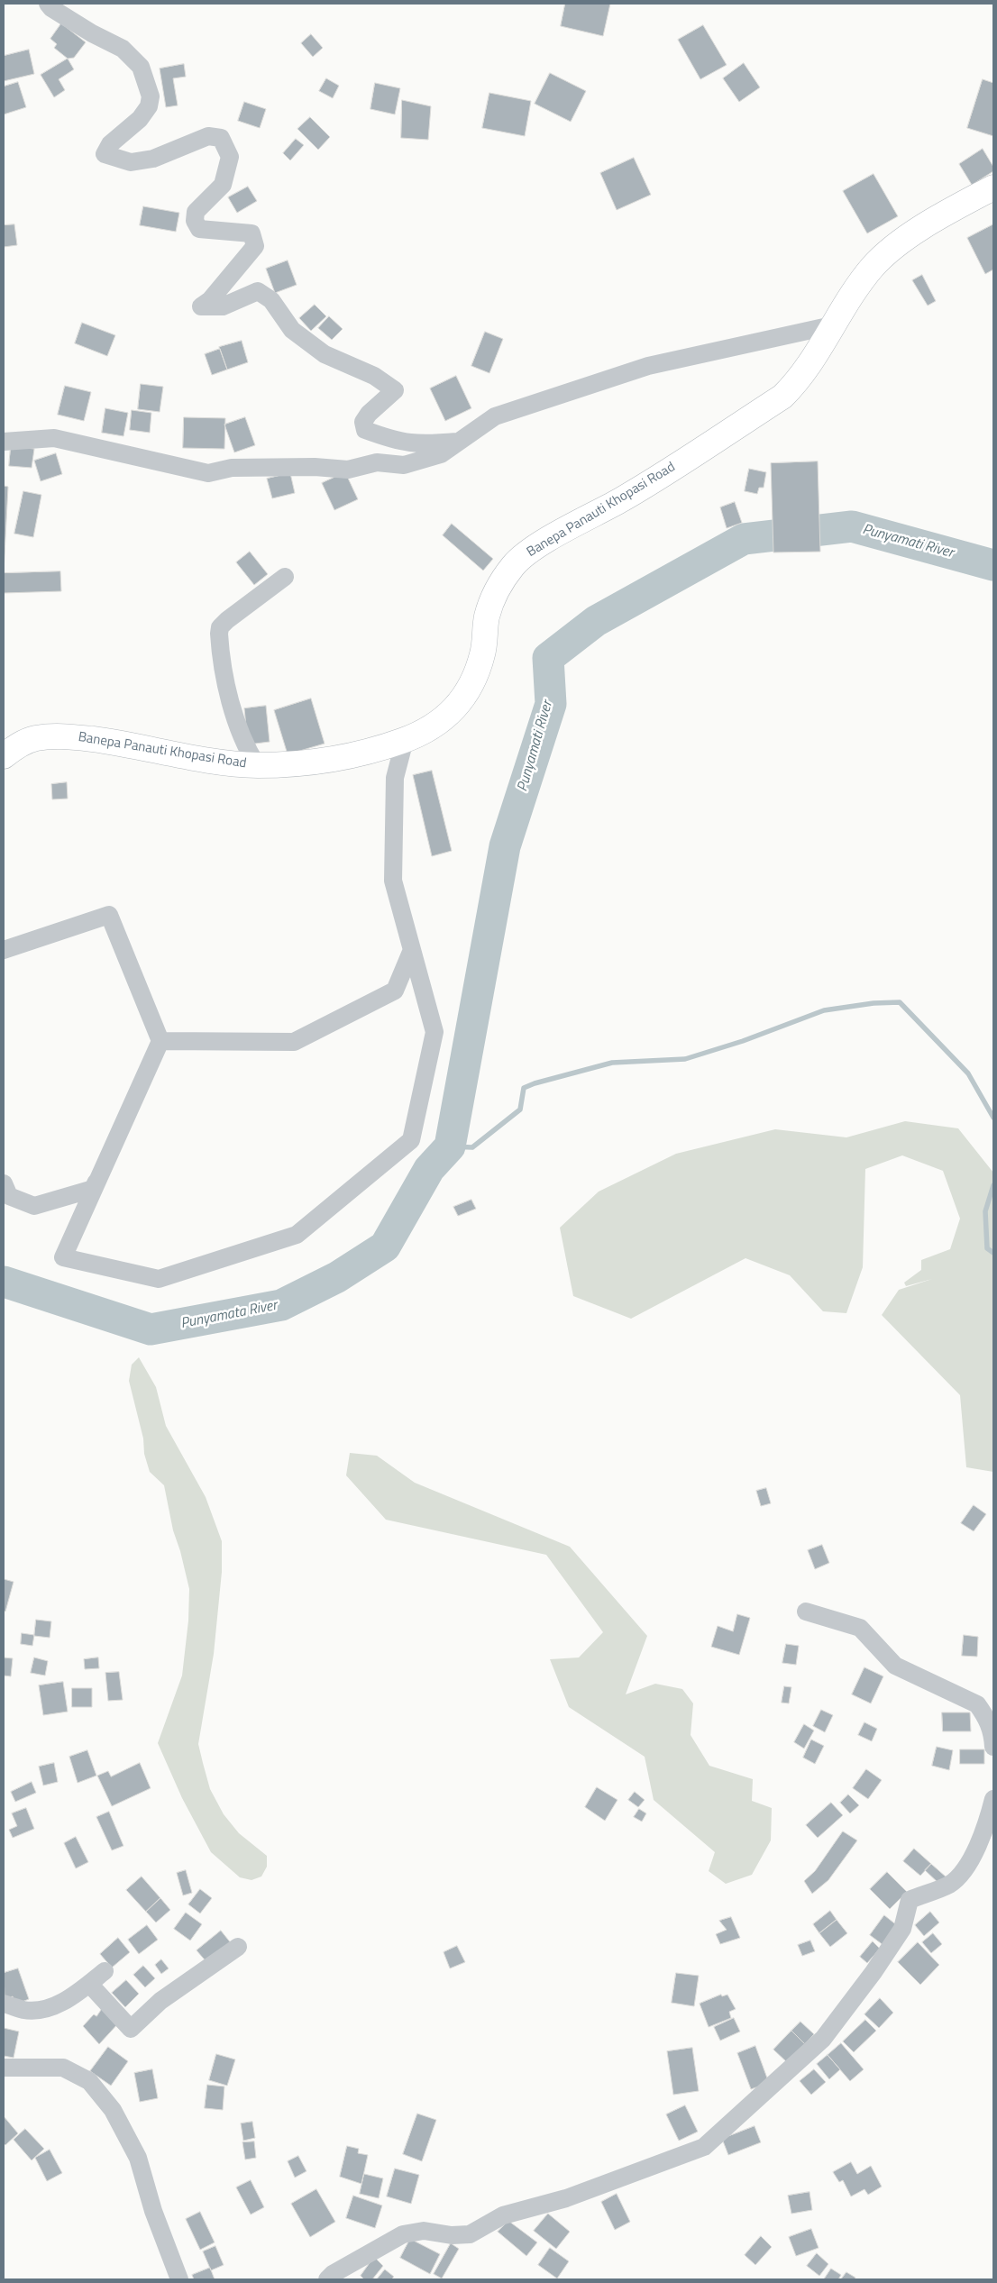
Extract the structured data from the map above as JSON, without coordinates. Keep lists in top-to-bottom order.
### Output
{
  "streets": {
    "main road": ["Banepa Panauti Khopasi Road"]
  },
  "water": ["Punyamati River", "Punyamata River"]
}
